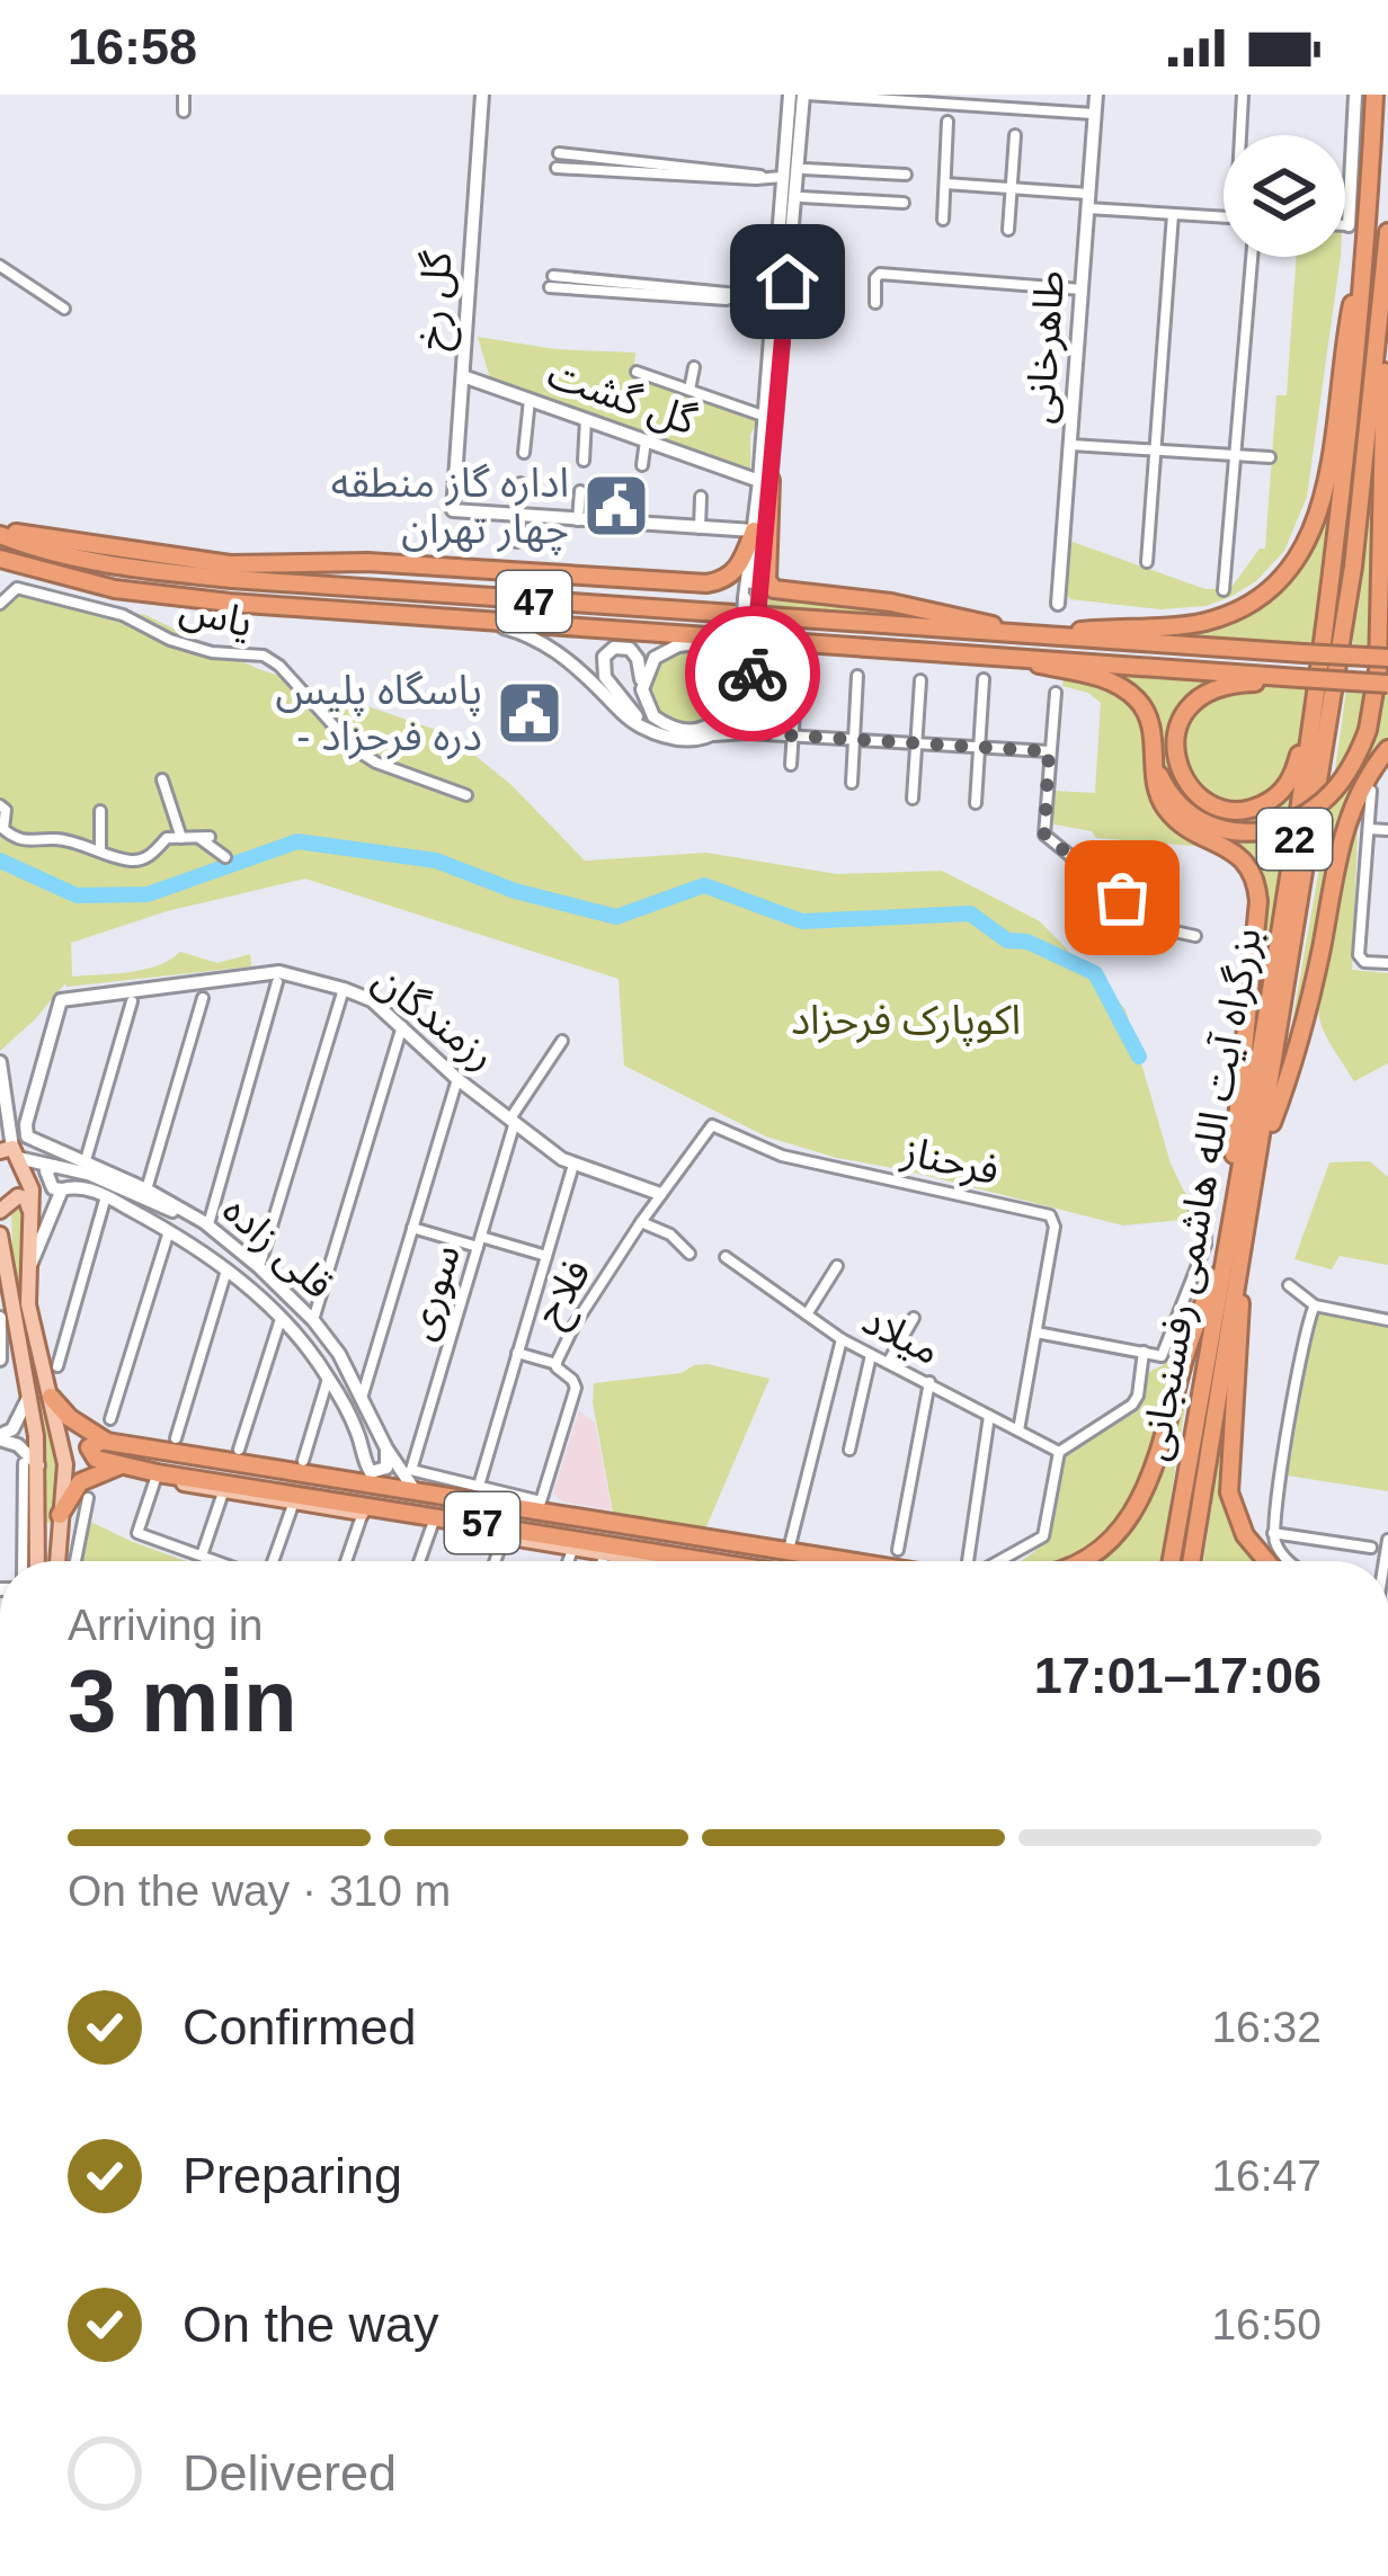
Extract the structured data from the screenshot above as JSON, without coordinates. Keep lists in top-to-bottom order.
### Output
{
  "streets": {
    "highway": [
      "47",
      "22",
      "بزرگراه آیت الله هاشمی رفسنجانی",
      "57"
    ],
    "street": [
      "گل رخ",
      "طاهرخانی",
      "گل گشت",
      "یاس",
      "رزمندگان",
      "فرحناز",
      "قلی زاده",
      "سوری",
      "فلاح",
      "میلاد"
    ]
  },
  "crossings": [
    ["گل رخ", "گل گشت"],
    ["رزمندگان", "فرحناز"],
    ["رزمندگان", "قلی زاده"],
    ["رزمندگان", "سوری"],
    ["رزمندگان", "فلاح"],
    ["فرحناز", "فلاح"],
    ["فرحناز", "میلاد"],
    ["قلی زاده", "سوری"],
    ["قلی زاده", "57"],
    ["سوری", "57"]
  ],
  "parks": ["اکوپارک فرحزاد"],
  "places": {
    "public building": ["اداره گاز منطقه چهار تهران", "پاسگاه پلیس - دره فرحزاد"]
  },
  "page": {
    "status": "16:58",
    "heading": ["3 min", "Arriving in", "17:01–17:06"],
    "bar": "On the way · 310 m",
    "list": [
      ["Confirmed", "16:32"],
      ["Preparing", "16:47"],
      ["On the way", "16:50"],
      "Delivered"
    ]
  }
}
